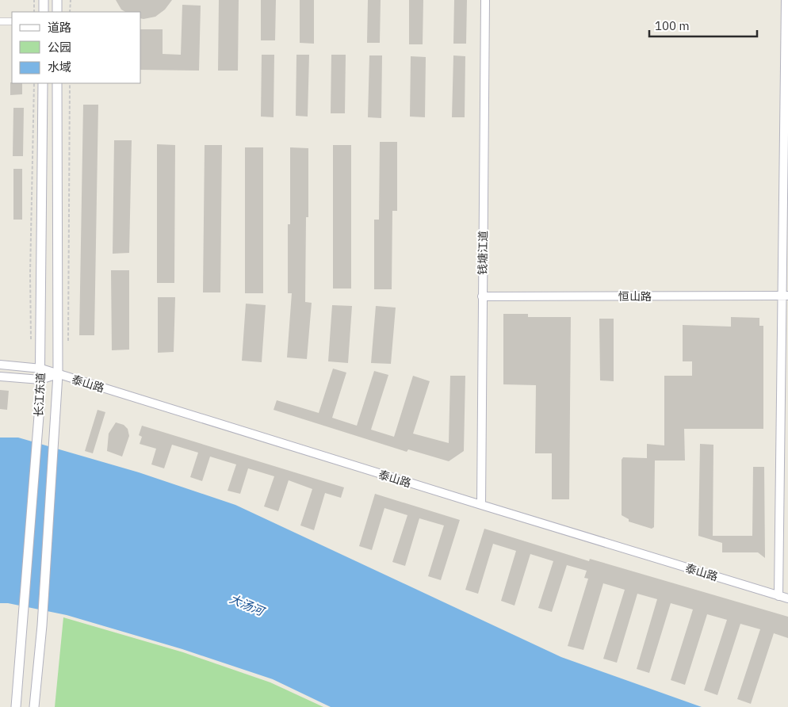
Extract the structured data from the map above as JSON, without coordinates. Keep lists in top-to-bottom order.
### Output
{
  "streets": {
    "main road": ["长江东道"],
    "street": ["钱塘江道", "恒山路", "泰山路"]
  },
  "crossings": [
    ["钱塘江道", "恒山路"],
    ["钱塘江道", "泰山路"],
    ["泰山路", "长江东道"]
  ],
  "water": ["大汤河"],
  "legend": ["道路", "公园", "水域"],
  "scale_bar": "100 m"
}
